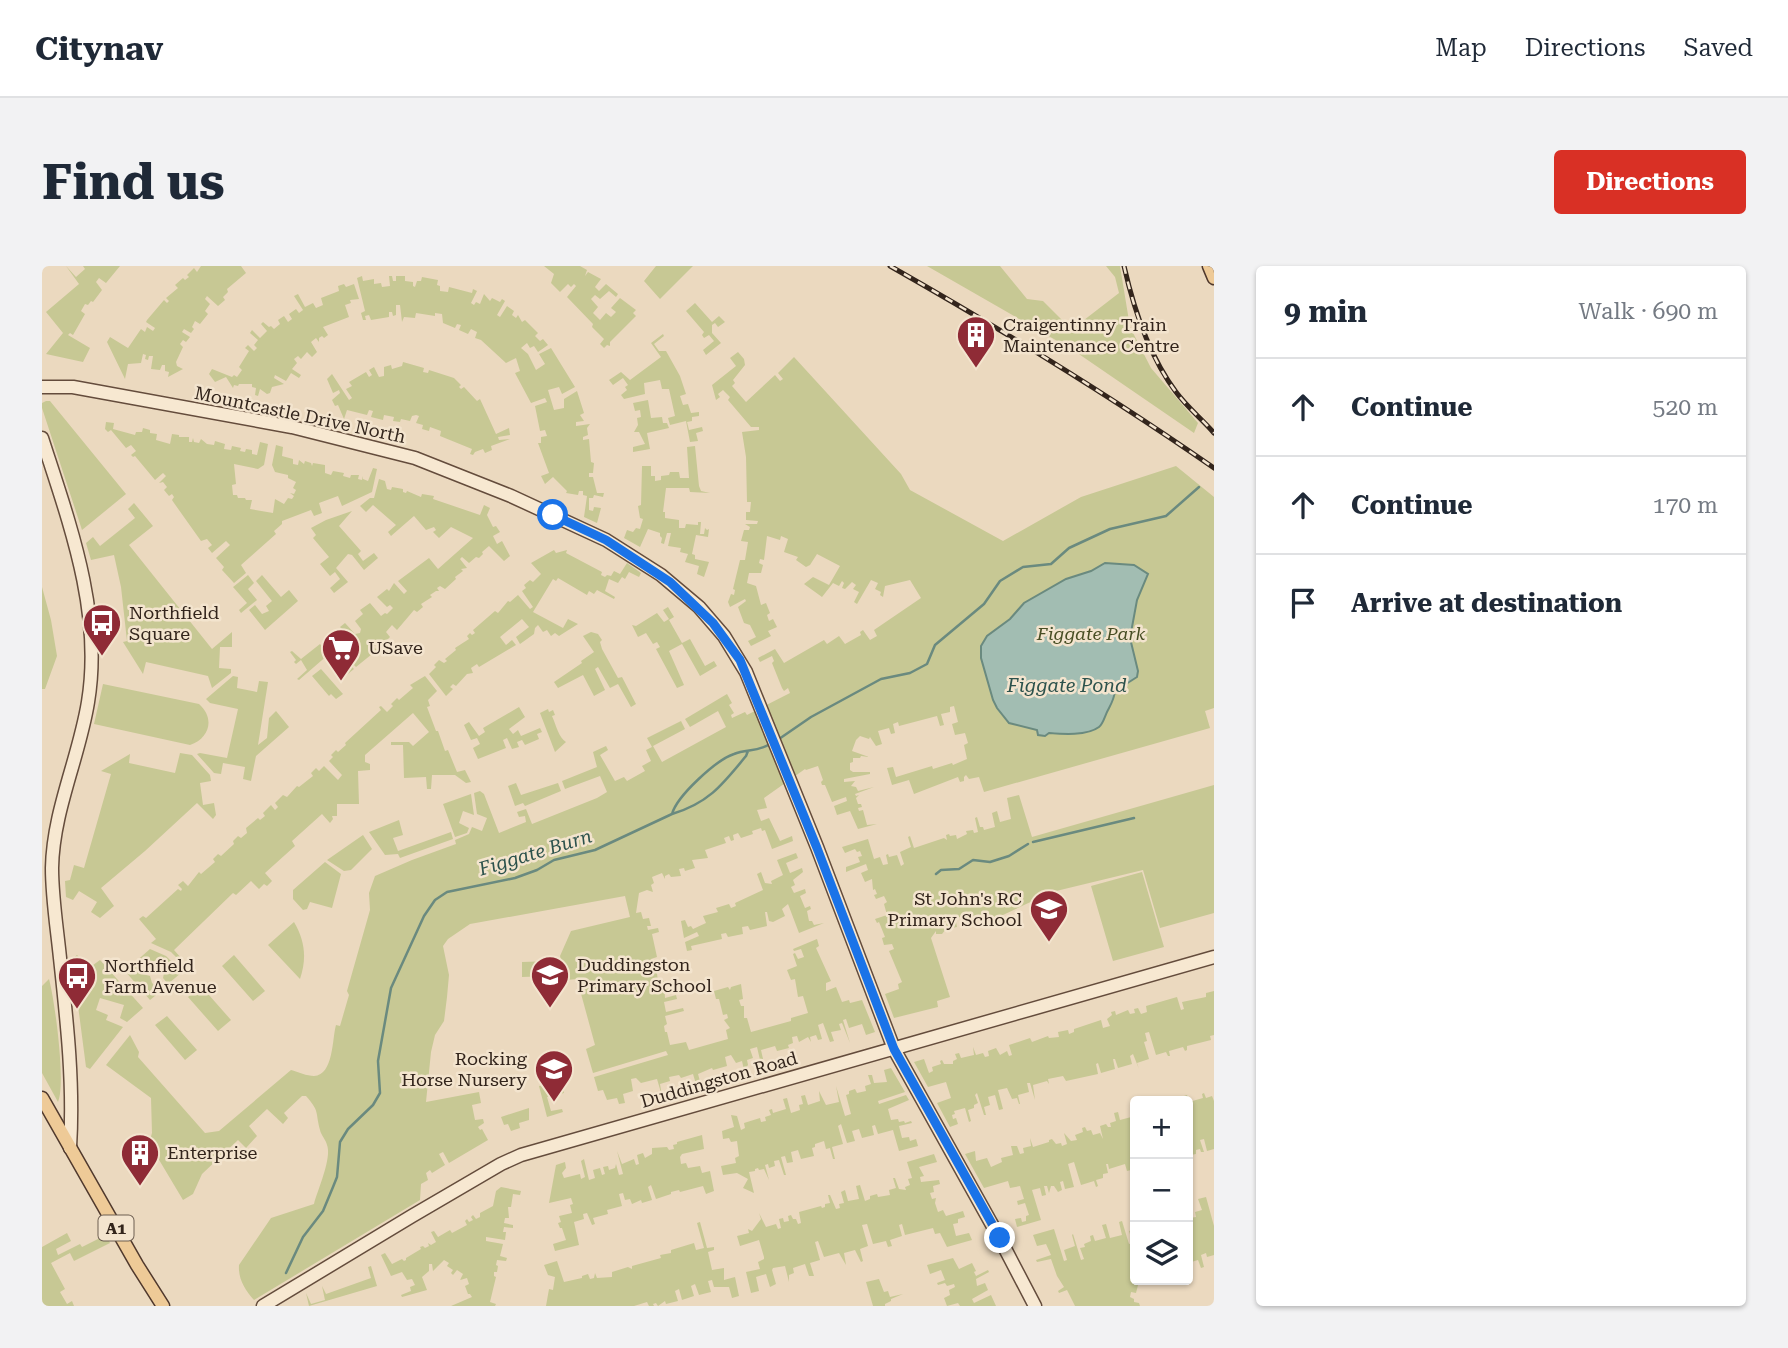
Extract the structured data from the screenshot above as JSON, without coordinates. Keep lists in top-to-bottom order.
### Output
{
  "streets": {
    "main road": ["A1"],
    "street": ["Mountcastle Drive North", "Duddingston Road"]
  },
  "crossings": [
    ["Mountcastle Drive North", "Duddingston Road"]
  ],
  "water": ["Figgate Pond", "Figgate Burn"],
  "parks": ["Figgate Park"],
  "places": {
    "building": ["Craigentinny Train Maintenance Centre", "Enterprise"],
    "bus stop": ["Northfield Square", "Northfield Farm Avenue"],
    "supermarket": ["USave"],
    "school or university": ["St John's RC Primary School", "Duddingston Primary School", "Rocking Horse Nursery"]
  },
  "page": {
    "header": "Citynav",
    "nav": ["Map", "Directions", "Saved"],
    "buttons": "Directions",
    "title": "Find us",
    "heading": ["9 min", "Walk · 690 m"],
    "list": [
      ["Continue", "520 m"],
      ["Continue", "170 m"],
      "Arrive at destination"
    ],
    "map_buttons": ["+", "−"]
  }
}
